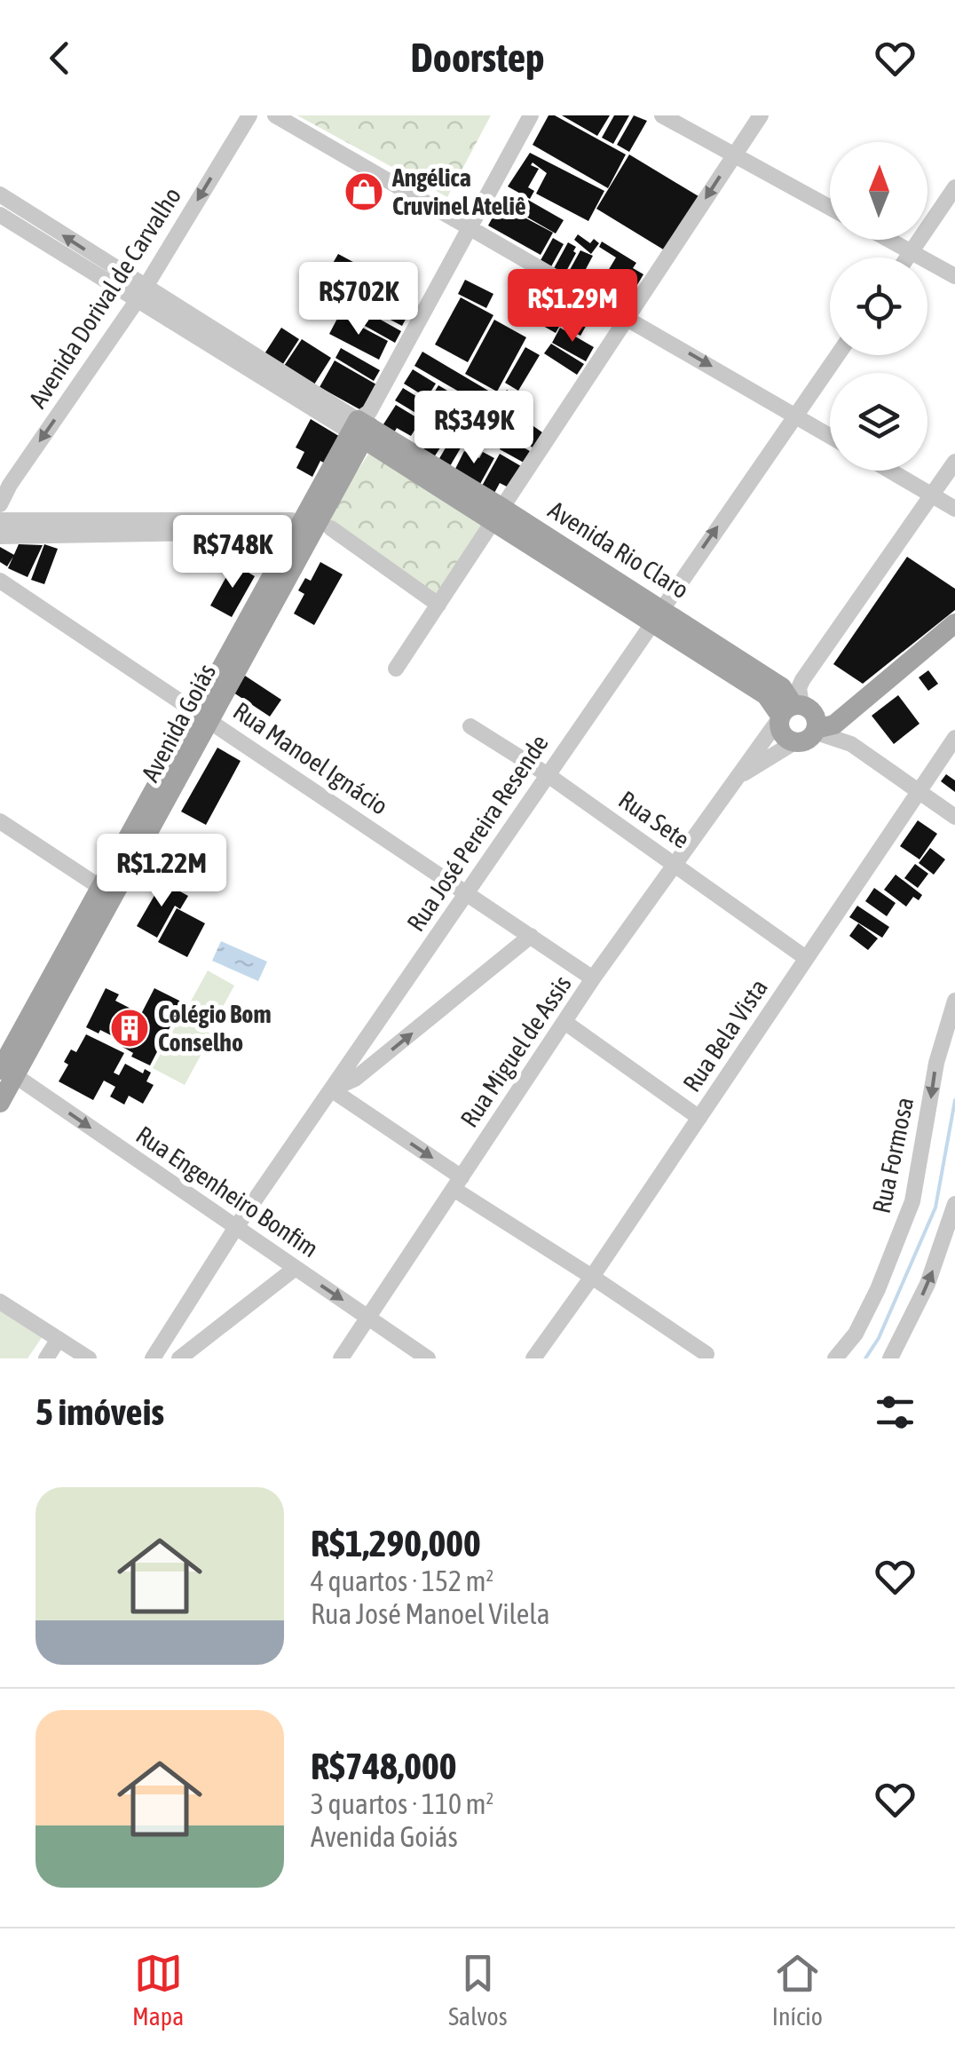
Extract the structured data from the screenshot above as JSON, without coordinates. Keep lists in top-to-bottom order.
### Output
{
  "streets": {
    "main road": ["Avenida Rio Claro", "Avenida Goiás"],
    "street": [
      "Avenida Dorival de Carvalho",
      "Rua Manoel Ignácio",
      "Rua Sete",
      "Rua José Pereira Resende",
      "Rua Bela Vista",
      "Rua Miguel de Assis",
      "Rua Formosa",
      "Rua Engenheiro Bonfim"
    ]
  },
  "crossings": [
    ["Avenida Dorival de Carvalho", "Avenida Rio Claro"],
    ["Avenida Rio Claro", "Avenida Goiás"],
    ["Avenida Rio Claro", "Rua José Pereira Resende"],
    ["Avenida Rio Claro", "Rua Bela Vista"],
    ["Avenida Rio Claro", "Rua Miguel de Assis"],
    ["Avenida Goiás", "Rua Manoel Ignácio"],
    ["Avenida Goiás", "Rua Engenheiro Bonfim"],
    ["Rua Manoel Ignácio", "Rua José Pereira Resende"],
    ["Rua Manoel Ignácio", "Rua Miguel de Assis"],
    ["Rua Sete", "Rua José Pereira Resende"],
    ["Rua Sete", "Rua Bela Vista"],
    ["Rua Sete", "Rua Miguel de Assis"],
    ["Rua José Pereira Resende", "Rua Engenheiro Bonfim"],
    ["Rua Miguel de Assis", "Rua Engenheiro Bonfim"]
  ],
  "one_way": ["Avenida Dorival de Carvalho", "Rua Engenheiro Bonfim"],
  "places": {
    "shop": ["Angélica Cruvinel Ateliê"],
    "building": ["Colégio Bom Conselho"]
  },
  "north": "top",
  "page": {
    "header": "Doorstep",
    "price": [
      "R$702K",
      "R$1.29M",
      "R$349K",
      "R$748K",
      "R$1.22M"
    ],
    "heading": "5 imóveis",
    "list": [
      {
        "name": "R$1,290,000",
        "note": "4 quartos · 152 m² · Rua José Manoel Vilela"
      },
      {
        "name": "R$748,000",
        "note": "3 quartos · 110 m² · Avenida Goiás"
      }
    ],
    "tabs": ["Mapa", "Salvos", "Início"]
  }
}
